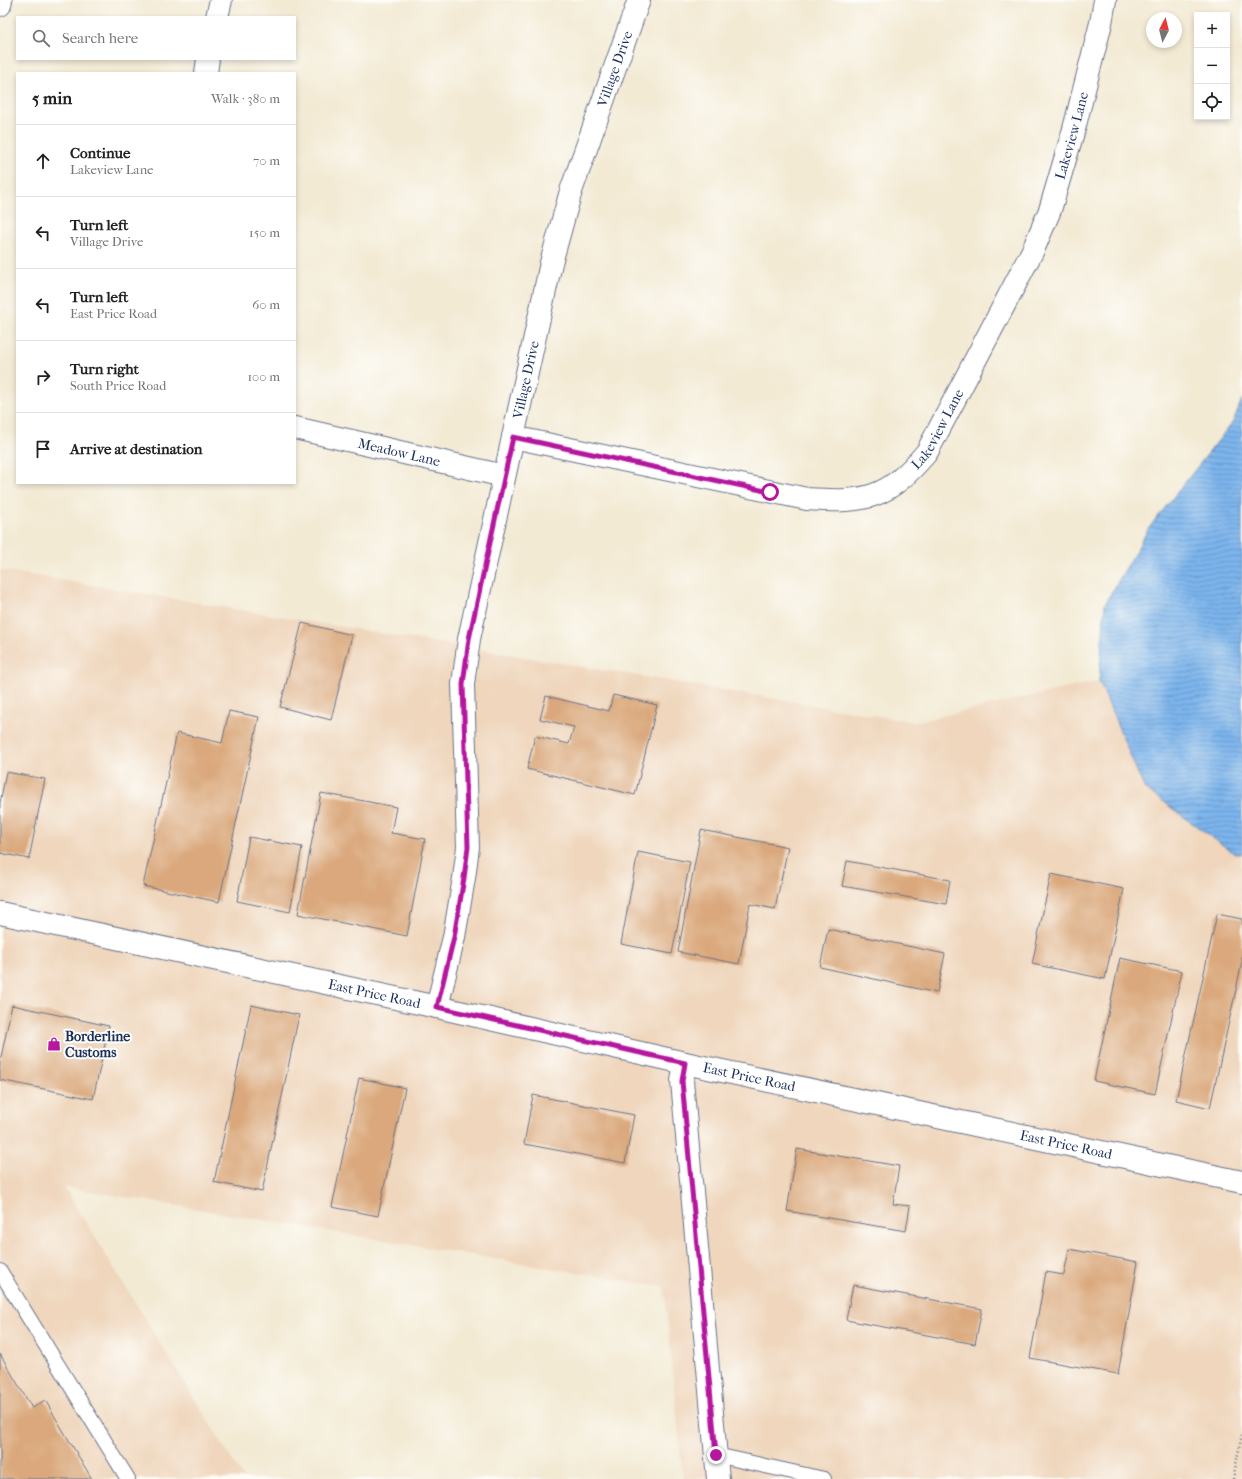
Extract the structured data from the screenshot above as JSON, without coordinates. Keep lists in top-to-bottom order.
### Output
{
  "streets": {
    "street": [
      "Village Drive",
      "Lakeview Lane",
      "Meadow Lane",
      "East Price Road"
    ]
  },
  "crossings": [
    ["Village Drive", "Lakeview Lane"],
    ["Village Drive", "Meadow Lane"],
    ["Village Drive", "East Price Road"]
  ],
  "places": {
    "shop": ["Borderline Customs"]
  },
  "north": "top",
  "page": {
    "map_buttons": ["+", "−"],
    "search": "Search here",
    "heading": ["5 min", "Walk · 380 m"],
    "list": [
      ["Continue", "Lakeview Lane", "70 m"],
      ["Turn left", "Village Drive", "150 m"],
      ["Turn left", "East Price Road", "60 m"],
      ["Turn right", "South Price Road", "100 m"],
      "Arrive at destination"
    ]
  }
}
